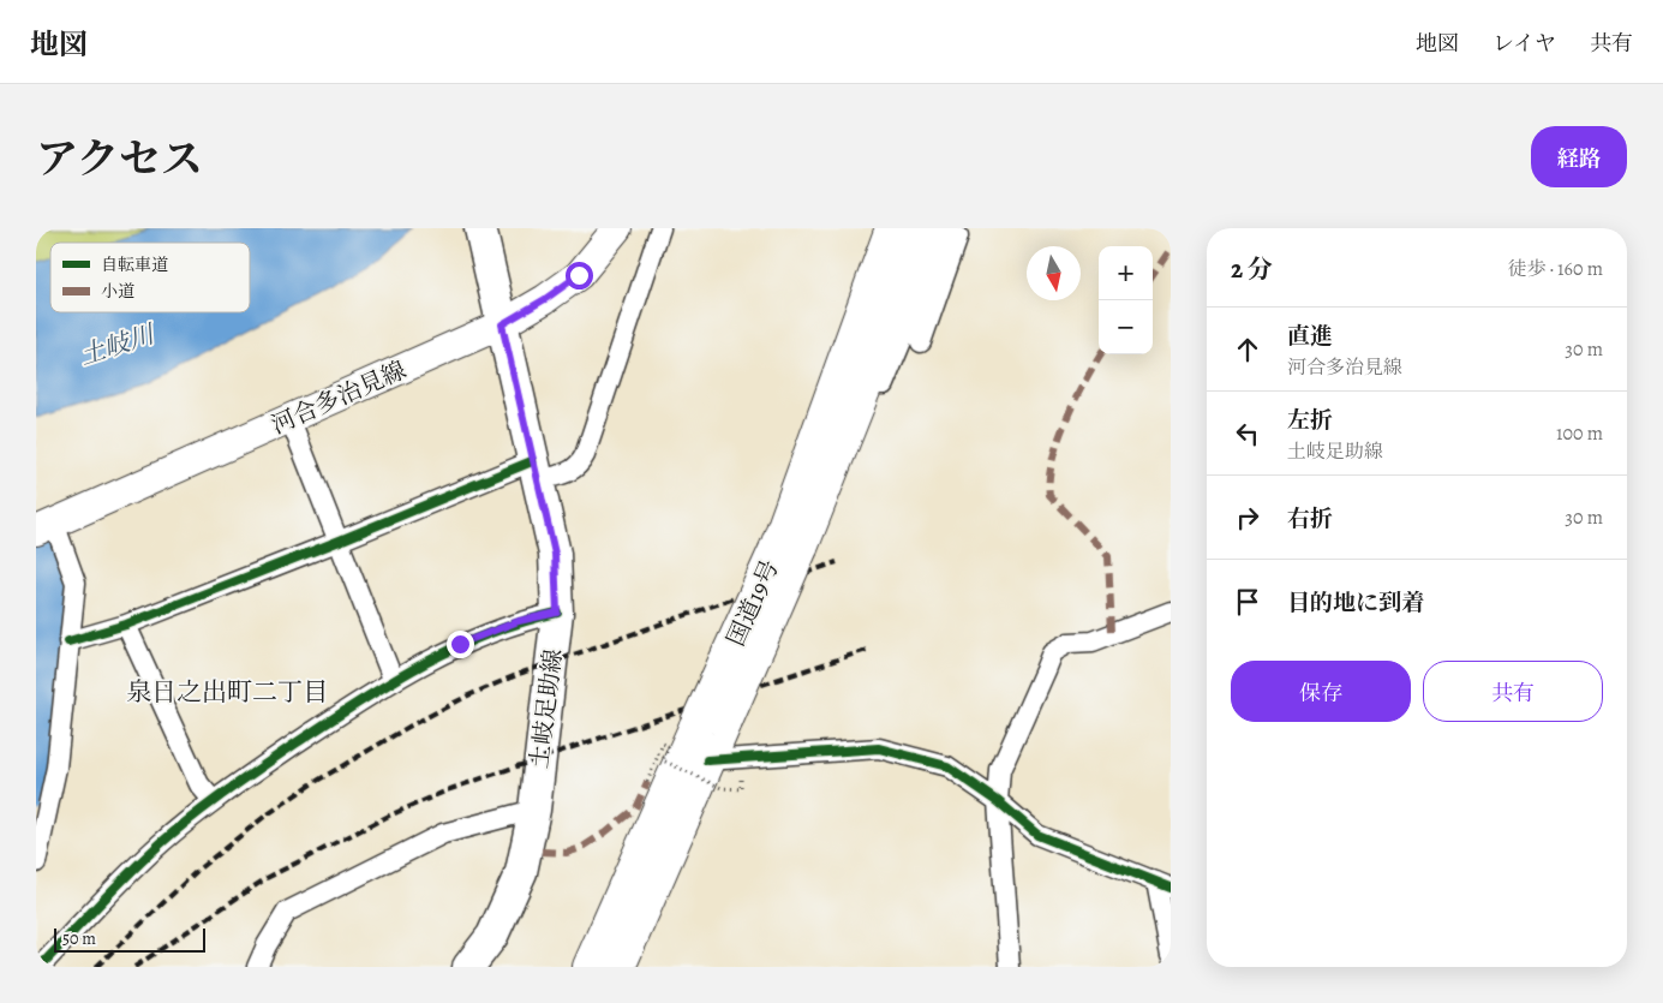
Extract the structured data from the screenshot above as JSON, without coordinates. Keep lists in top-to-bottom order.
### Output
{
  "streets": {
    "highway": ["国道19号"],
    "main road": ["河合多治見線", "土岐足助線"]
  },
  "crossings": [
    ["河合多治見線", "土岐足助線"]
  ],
  "districts": ["泉日之出町二丁目"],
  "water": ["土岐川"],
  "legend": ["自転車道", "小道"],
  "scale_bar": "50 m",
  "north": "bottom",
  "page": {
    "header": "地図",
    "nav": ["地図", "レイヤ", "共有"],
    "title": "アクセス",
    "buttons": [
      "経路",
      ["保存", "共有"]
    ],
    "heading": ["2 分", "徒歩 · 160 m"],
    "map_buttons": ["+", "−"],
    "list": [
      ["直進", "河合多治見線", "30 m"],
      ["左折", "土岐足助線", "100 m"],
      ["右折", "30 m"],
      "目的地に到着"
    ],
    "scale": "50 m"
  }
}
